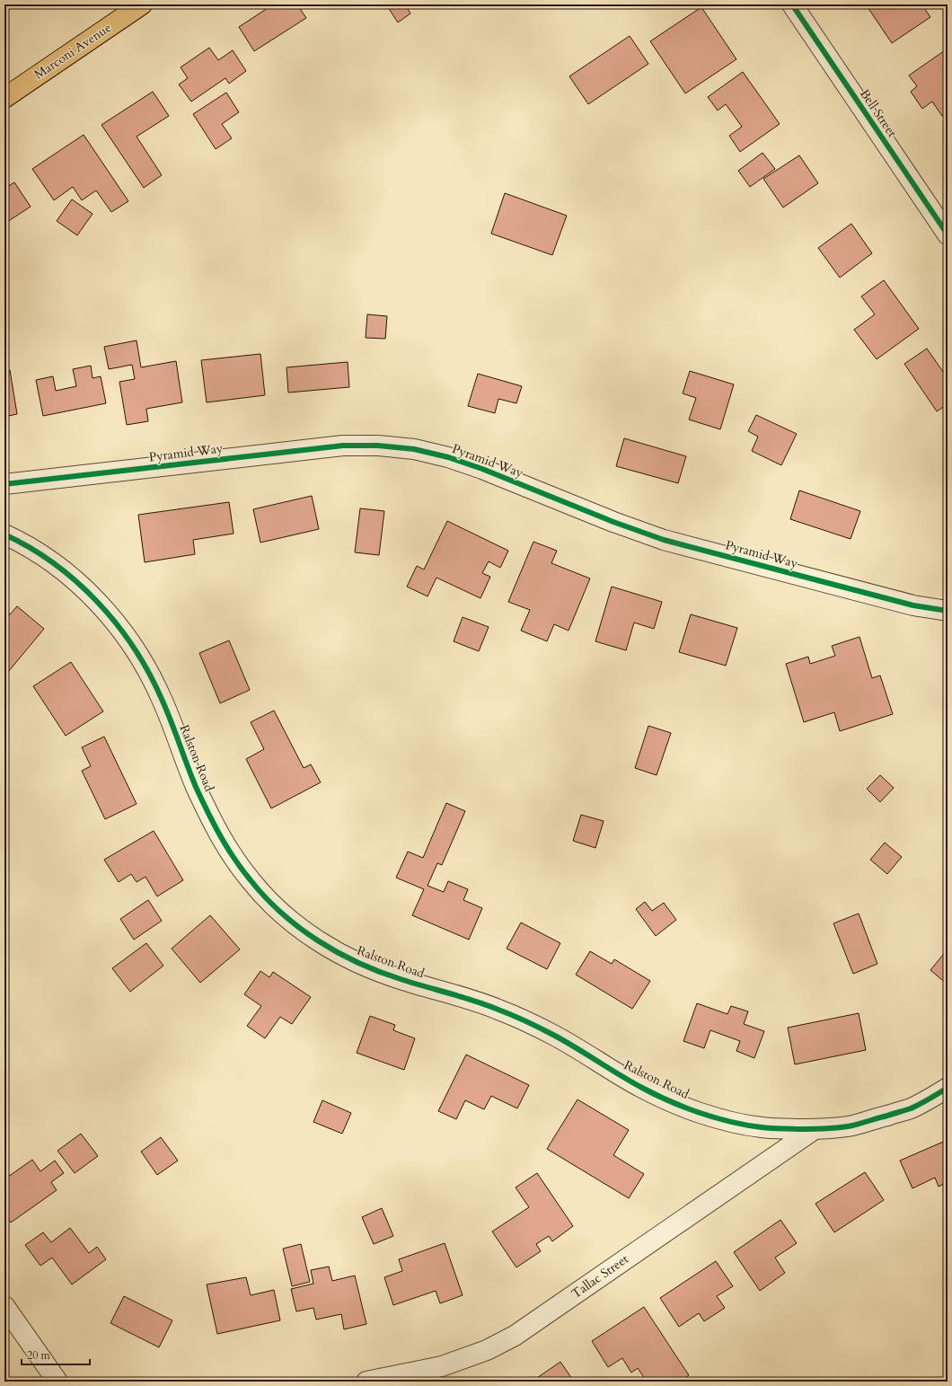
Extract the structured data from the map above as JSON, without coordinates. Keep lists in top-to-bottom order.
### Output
{
  "streets": {
    "main road": ["Marconi Avenue"],
    "street": [
      "Bell Street",
      "Pyramid Way",
      "Ralston Road",
      "Tallac Street"
    ]
  },
  "crossings": [
    ["Ralston Road", "Tallac Street"]
  ],
  "scale_bar": "20 m"
}
